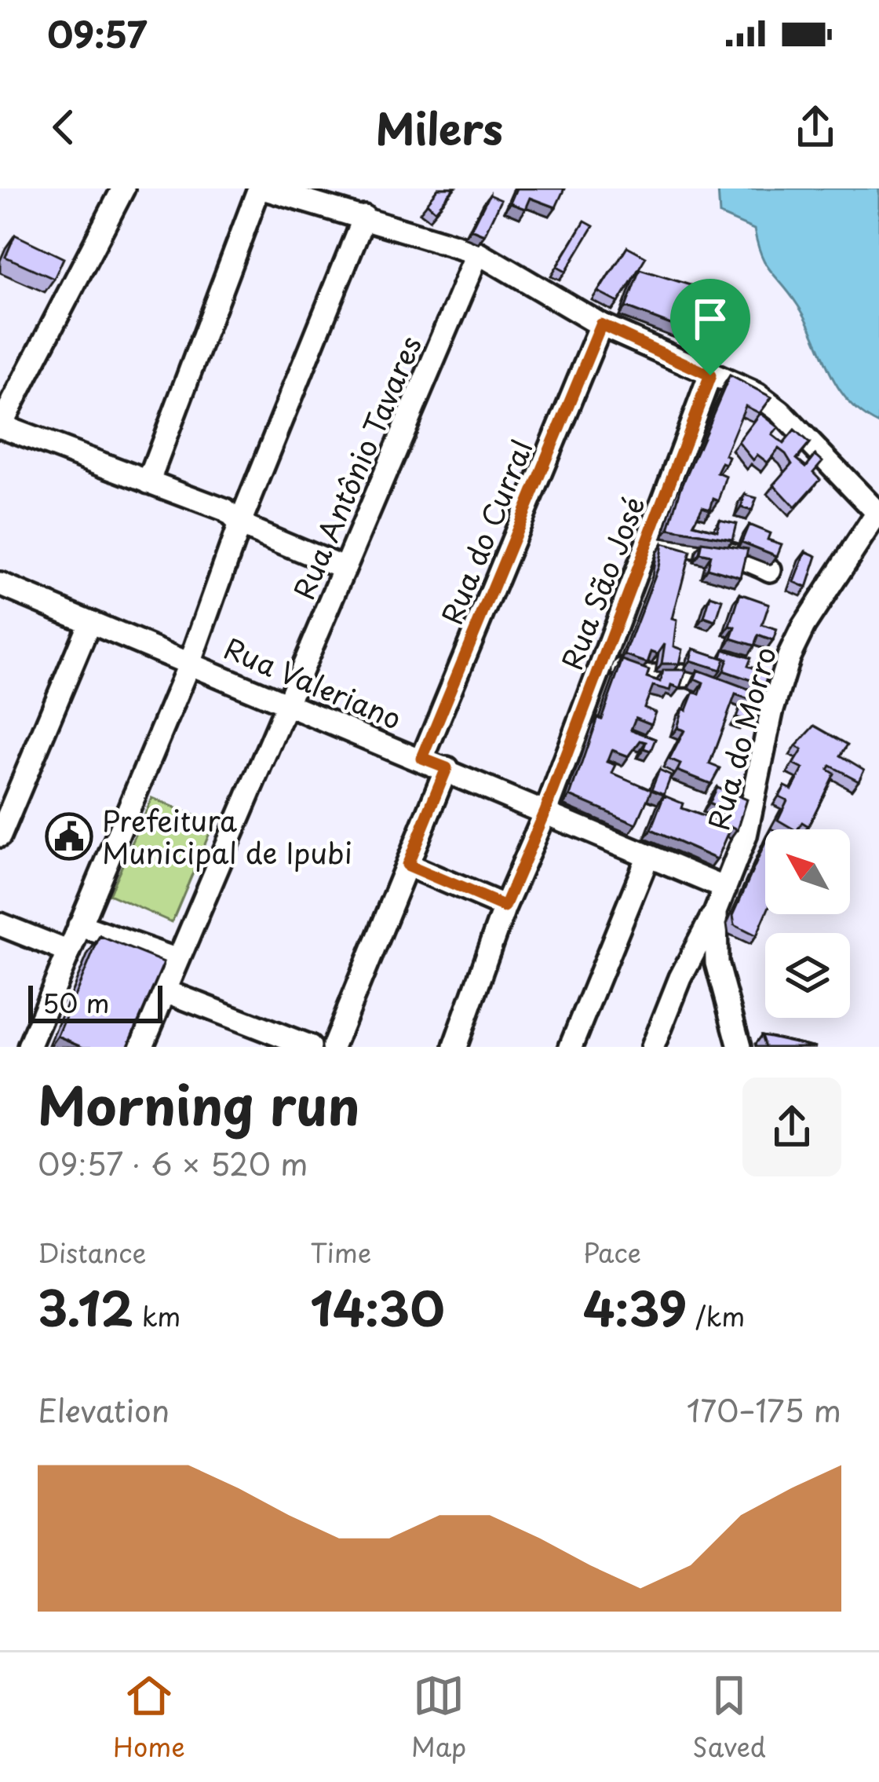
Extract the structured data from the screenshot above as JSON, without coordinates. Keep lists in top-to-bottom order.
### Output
{
  "streets": {
    "street": [
      "Rua Antônio Tavares",
      "Rua do Curral",
      "Rua São José",
      "Rua Valeriano",
      "Rua do Morro"
    ]
  },
  "crossings": [
    ["Rua Antônio Tavares", "Rua Valeriano"],
    ["Rua do Curral", "Rua Valeriano"],
    ["Rua São José", "Rua Valeriano"],
    ["Rua Valeriano", "Rua do Morro"]
  ],
  "places": {
    "public building": ["Prefeitura Municipal de Ipubi"]
  },
  "scale_bar": "50 m",
  "north": "top left",
  "page": {
    "status": "09:57",
    "header": "Milers",
    "scale": "50 m",
    "heading": ["Morning run", "09:57 · 6 × 520 m"],
    "stats": [
      ["Distance", "3.12 km"],
      ["Time", "14:30"],
      ["Pace", "4:39 /km"]
    ],
    "chart": ["Elevation", "170–175 m"],
    "tabs": ["Home", "Map", "Saved"]
  }
}
